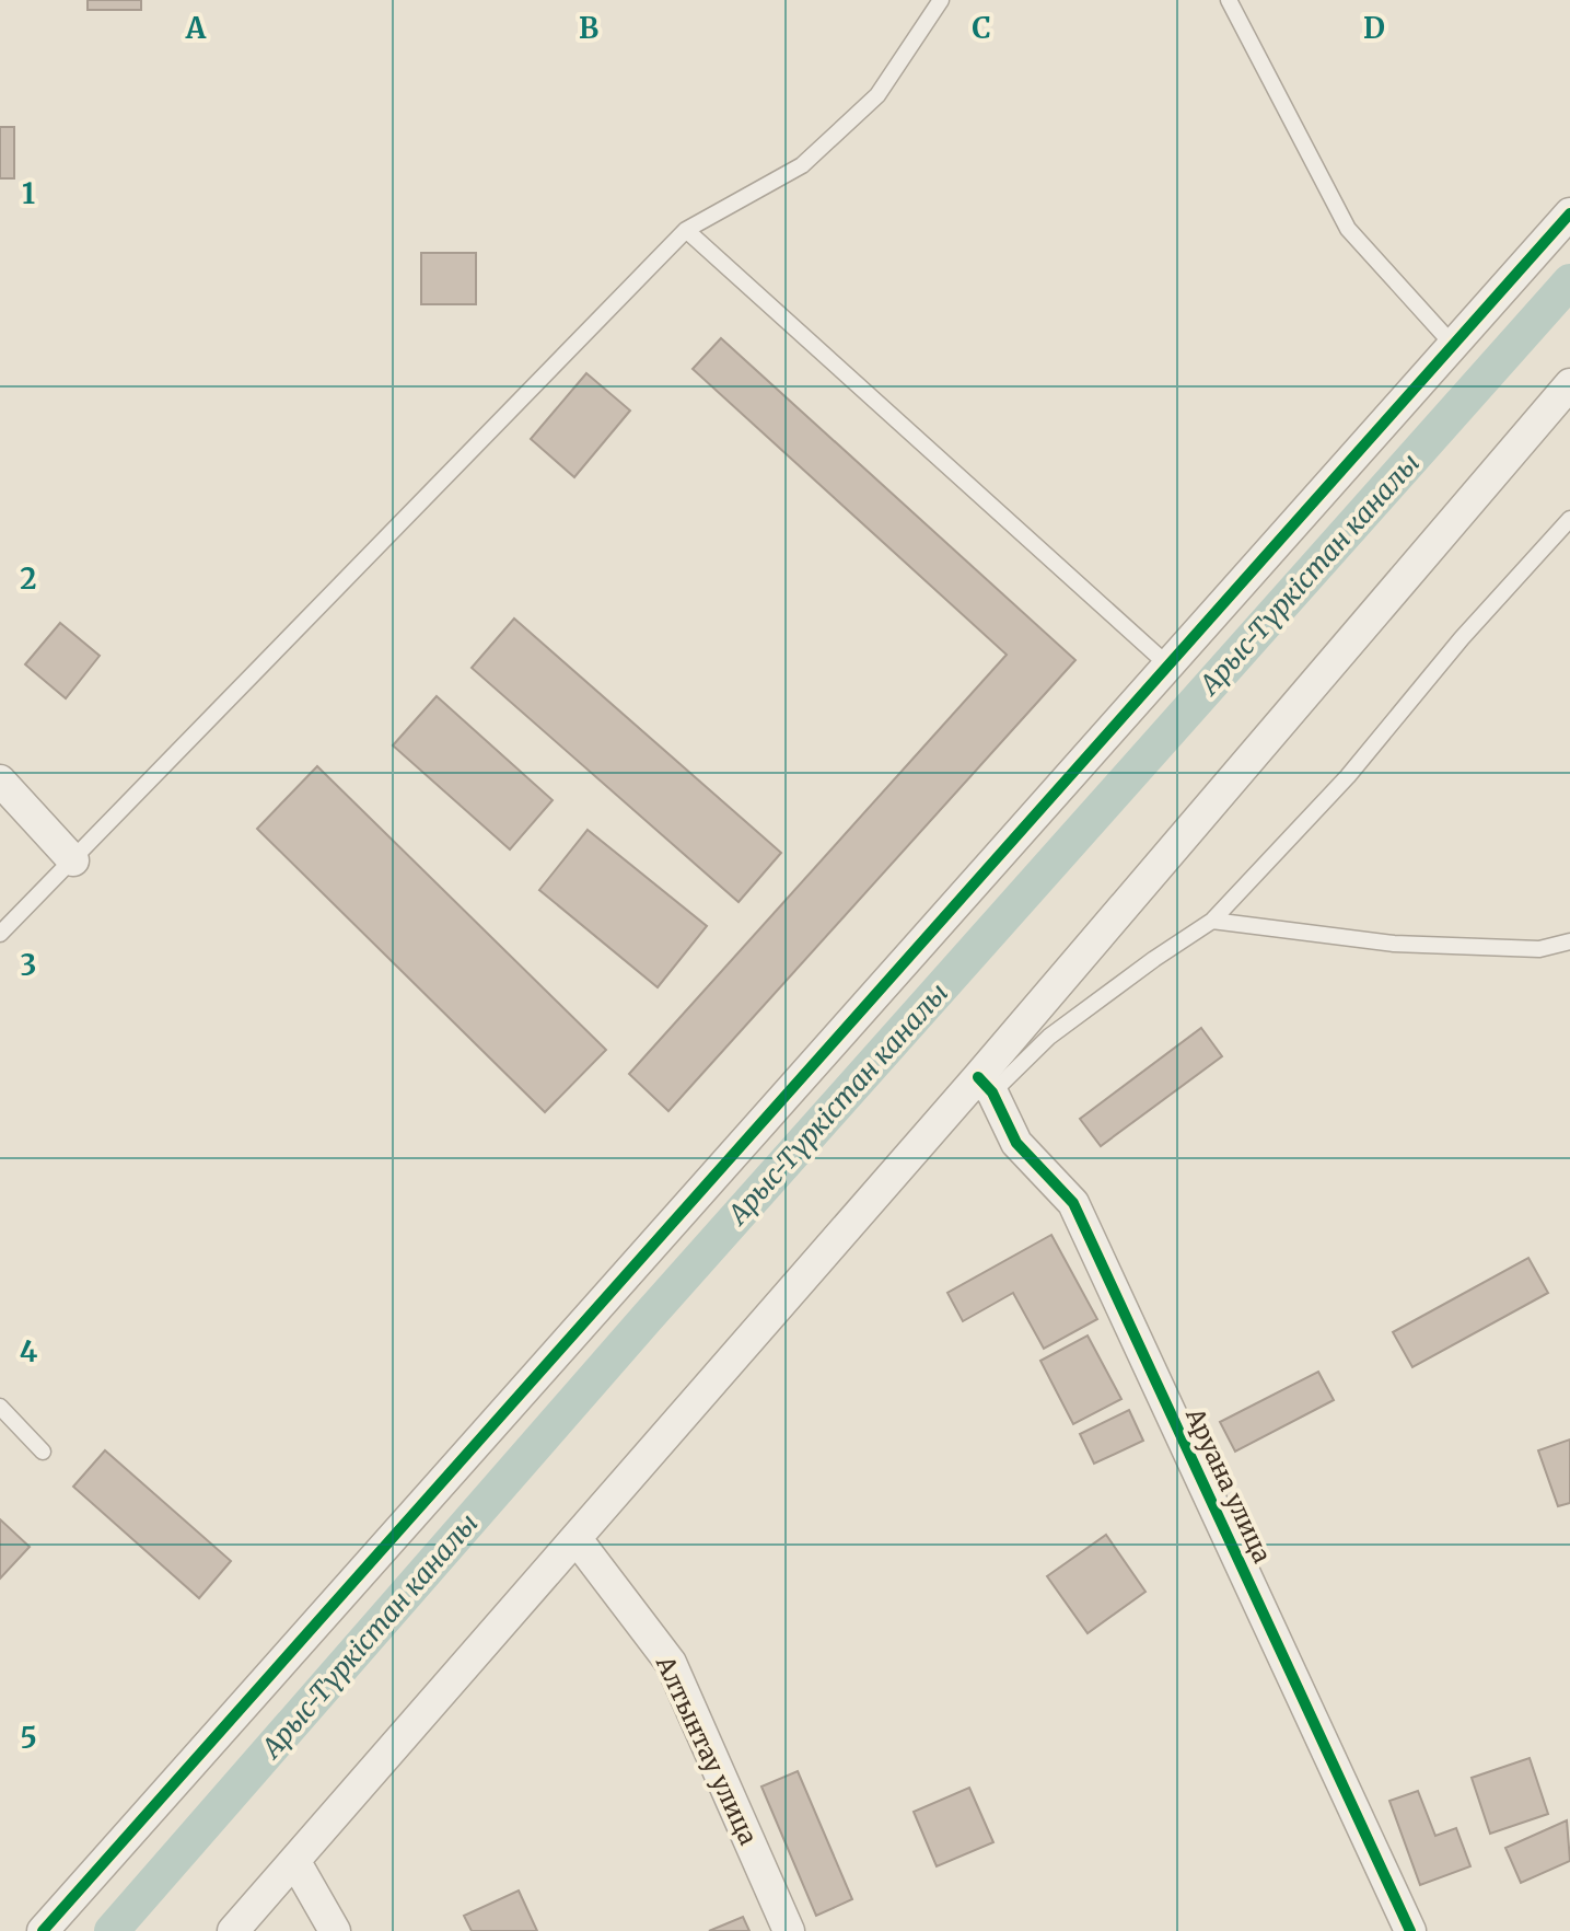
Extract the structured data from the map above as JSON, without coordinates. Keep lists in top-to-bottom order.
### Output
{
  "streets": {
    "street": ["Аруана улица", "Алтынтау улица"]
  },
  "water": ["Арыс-Түркістан каналы"],
  "grid": {
    "columns": [
      "A",
      "B",
      "C",
      "D"
    ],
    "rows": [
      "1",
      "2",
      "3",
      "4",
      "5"
    ]
  }
}
